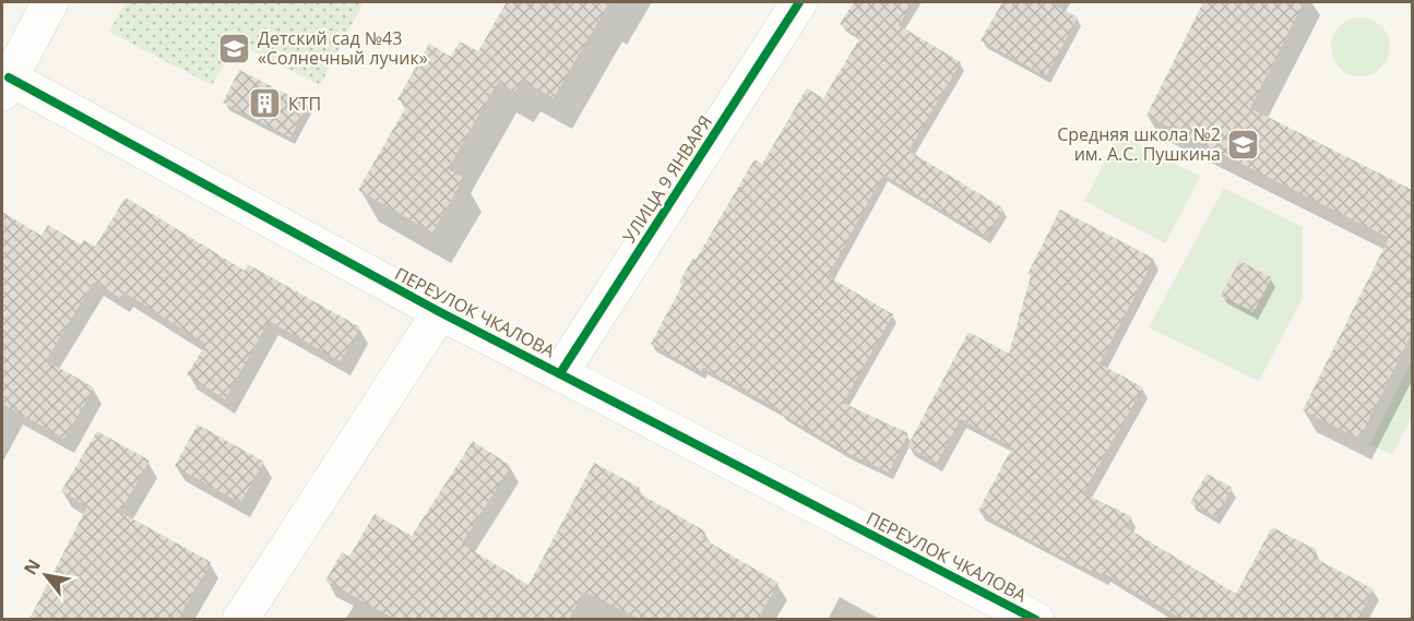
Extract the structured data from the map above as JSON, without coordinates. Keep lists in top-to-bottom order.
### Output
{
  "streets": {
    "street": ["УЛИЦА 9 ЯНВАРЯ", "ПЕРЕУЛОК ЧКАЛОВА"]
  },
  "crossings": [
    ["УЛИЦА 9 ЯНВАРЯ", "ПЕРЕУЛОК ЧКАЛОВА"]
  ],
  "places": {
    "school or university": ["Детский сад №43 «Солнечный лучик»", "Средняя школа №2 им. А.С. Пушкина"],
    "building": ["КТП"]
  },
  "north": "top left"
}
